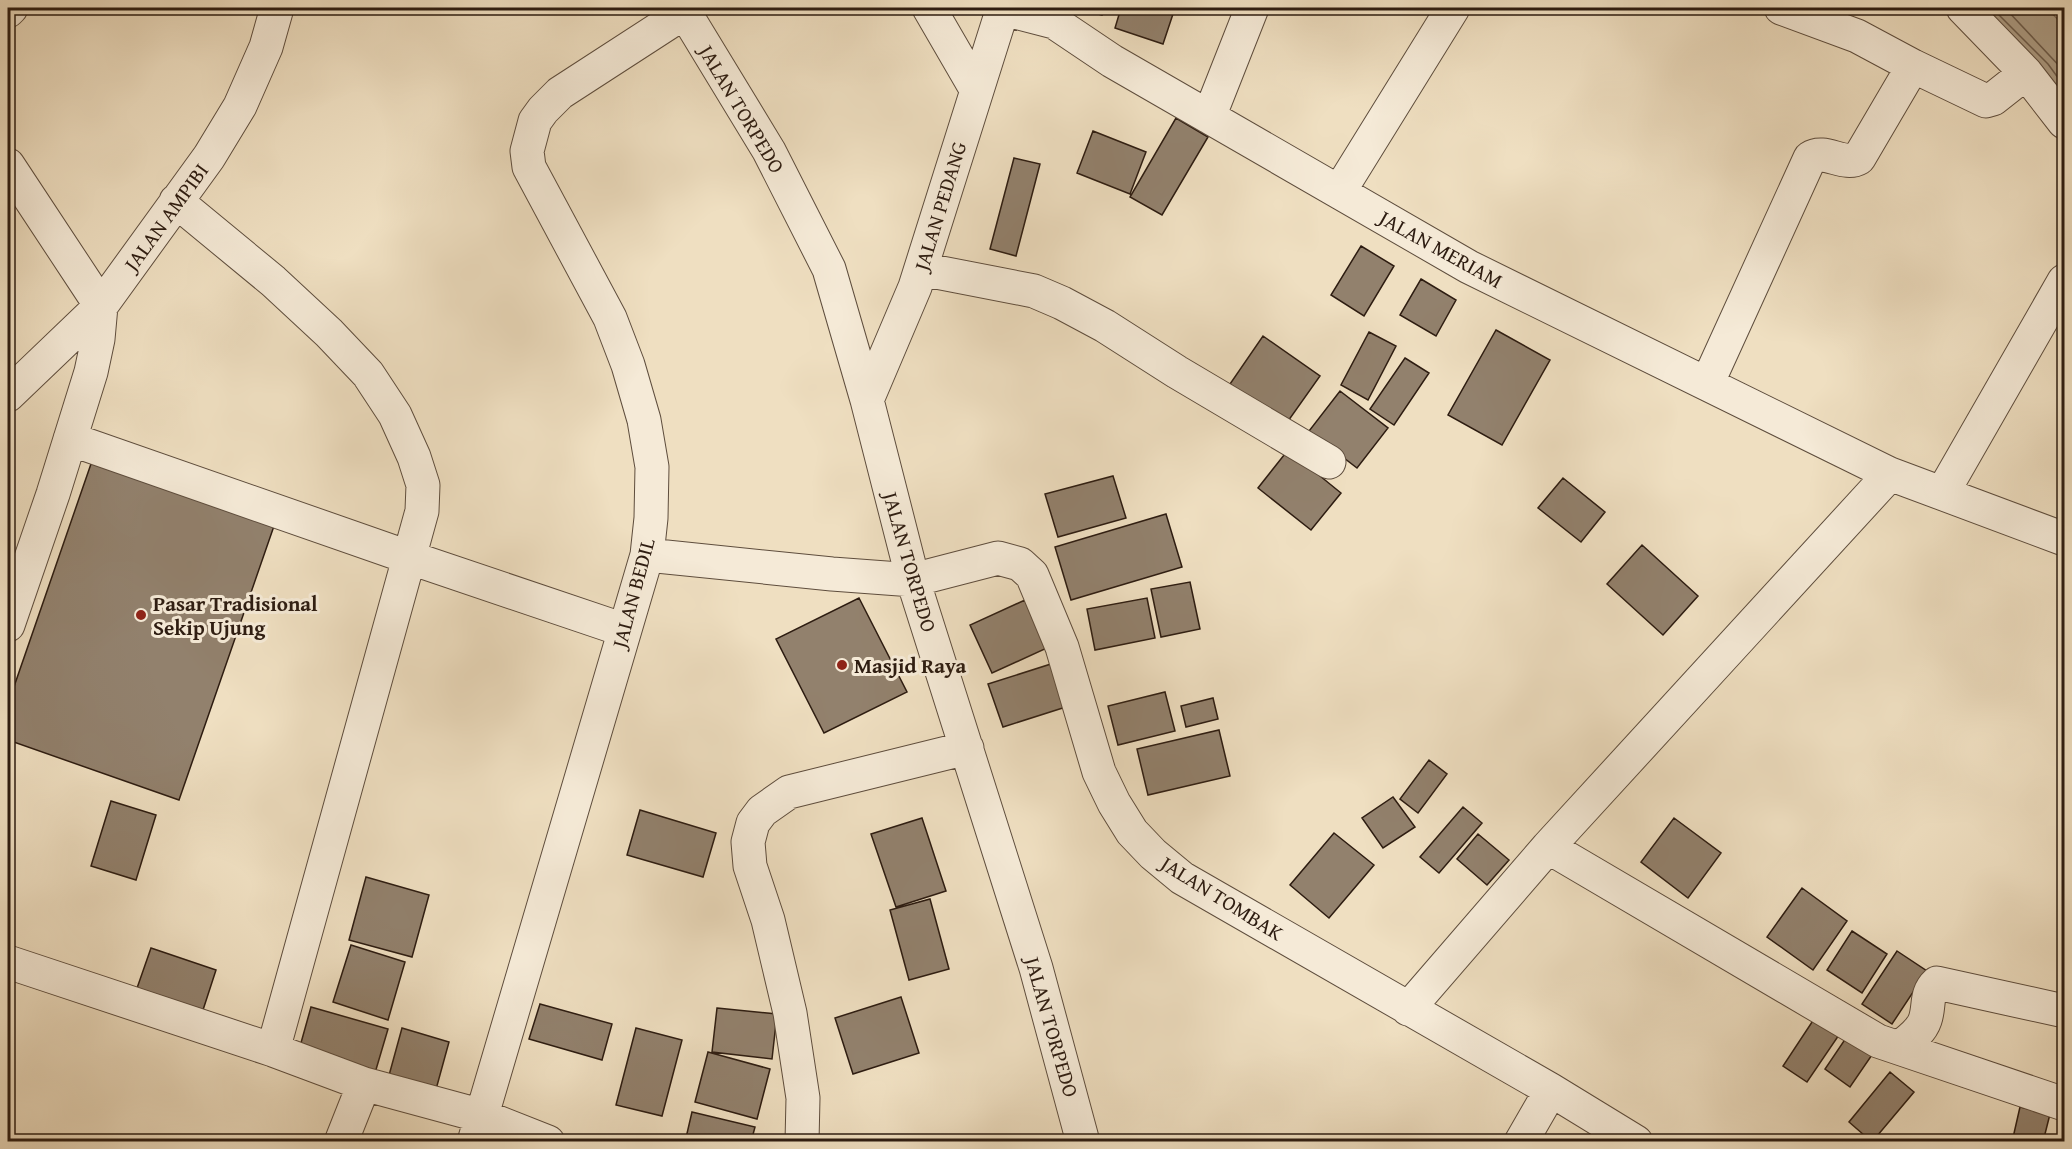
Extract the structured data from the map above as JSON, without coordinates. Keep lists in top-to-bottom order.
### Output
{
  "streets": {
    "street": [
      "JALAN TORPEDO",
      "JALAN PEDANG",
      "JALAN AMPIBI",
      "JALAN MERIAM",
      "JALAN BEDIL",
      "JALAN TOMBAK"
    ]
  },
  "crossings": [
    ["JALAN TORPEDO", "JALAN PEDANG"],
    ["JALAN TORPEDO", "JALAN BEDIL"],
    ["JALAN TORPEDO", "JALAN TOMBAK"],
    ["JALAN PEDANG", "JALAN MERIAM"],
    ["JALAN BEDIL", "JALAN TOMBAK"]
  ],
  "places": ["Pasar Tradisional Sekip Ujung", "Masjid Raya"]
}
